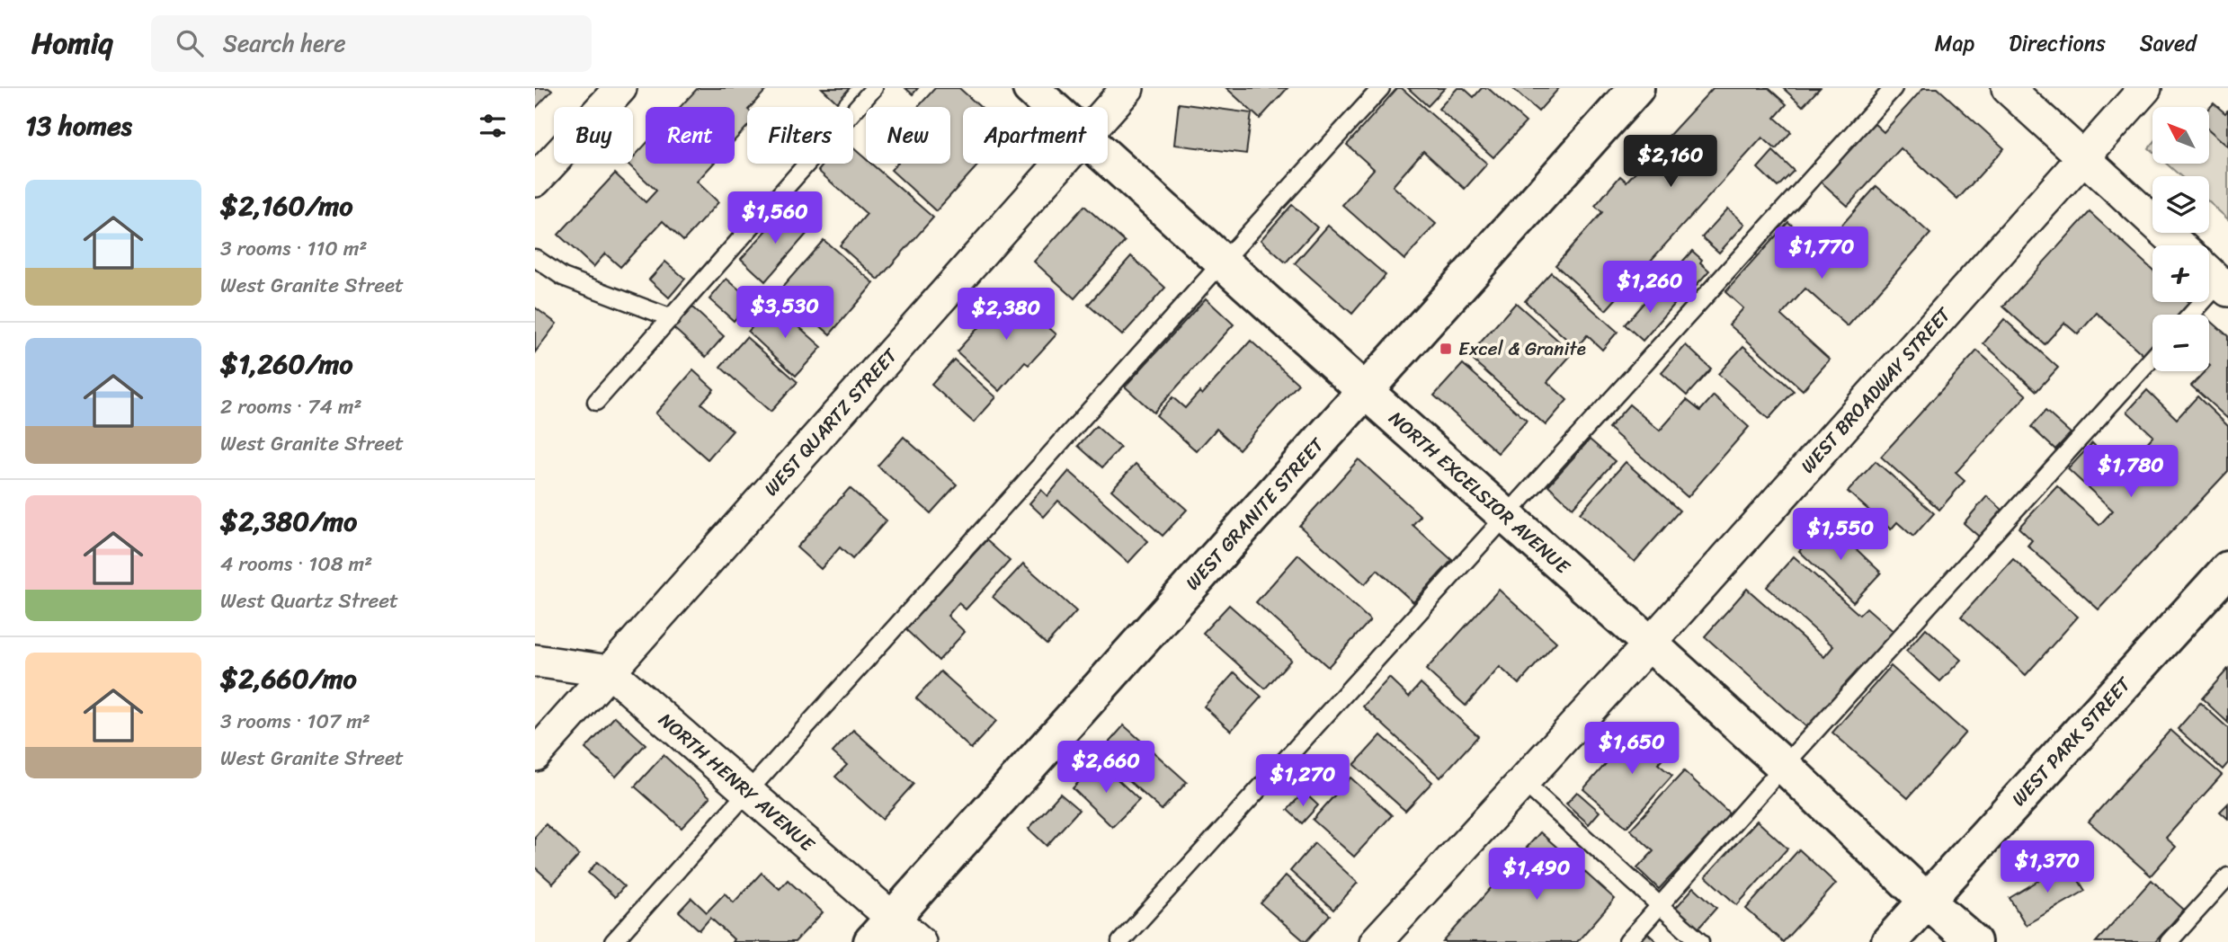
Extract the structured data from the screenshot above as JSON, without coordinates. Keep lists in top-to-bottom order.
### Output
{
  "streets": {
    "street": [
      "WEST BROADWAY STREET",
      "WEST QUARTZ STREET",
      "NORTH EXCELSIOR AVENUE",
      "WEST GRANITE STREET",
      "WEST PARK STREET",
      "NORTH HENRY AVENUE"
    ]
  },
  "crossings": [
    ["WEST BROADWAY STREET", "NORTH EXCELSIOR AVENUE"],
    ["WEST QUARTZ STREET", "NORTH HENRY AVENUE"],
    ["NORTH EXCELSIOR AVENUE", "WEST GRANITE STREET"],
    ["NORTH EXCELSIOR AVENUE", "WEST PARK STREET"],
    ["WEST GRANITE STREET", "NORTH HENRY AVENUE"]
  ],
  "places": {
    "transit": ["Excel & Granite"]
  },
  "north": "top left",
  "page": {
    "header": "Homiq",
    "search": "Search here",
    "nav": ["Map", "Directions", "Saved"],
    "heading": "13 homes",
    "map_buttons": ["+", "−"],
    "chip": [
      "Buy",
      "Rent",
      "Filters",
      "New",
      "Apartment"
    ],
    "price": [
      "$2,160",
      "$1,560",
      "$1,770",
      "$1,260",
      "$3,530",
      "$2,380",
      "$1,780",
      "$1,550",
      "$1,650",
      "$2,660",
      "$1,270",
      "$1,370",
      "$1,490"
    ],
    "list": [
      {
        "name": "$2,160/mo",
        "note": "3 rooms · 110 m² · West Granite Street"
      },
      {
        "name": "$1,260/mo",
        "note": "2 rooms · 74 m² · West Granite Street"
      },
      {
        "name": "$2,380/mo",
        "note": "4 rooms · 108 m² · West Quartz Street"
      },
      {
        "name": "$2,660/mo",
        "note": "3 rooms · 107 m² · West Granite Street"
      }
    ]
  }
}
